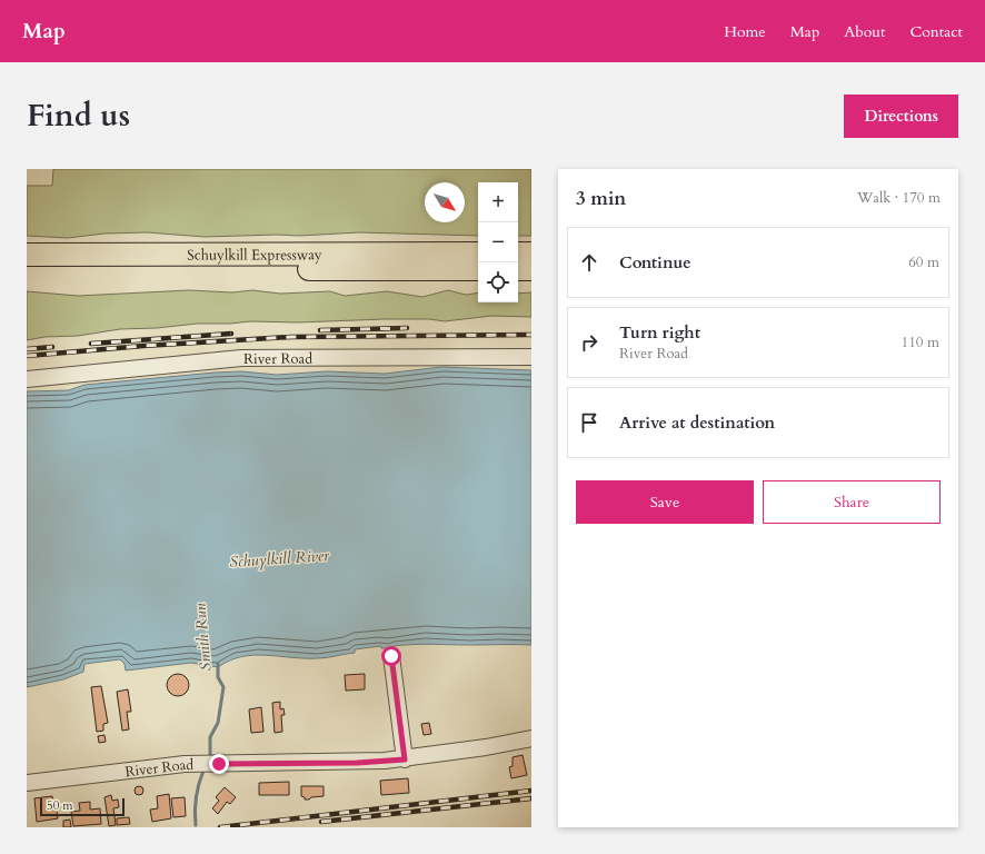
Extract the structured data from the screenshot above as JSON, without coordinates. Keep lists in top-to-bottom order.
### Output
{
  "streets": {
    "highway": ["Schuylkill Expressway"],
    "street": ["River Road"]
  },
  "water": ["Schuylkill River", "Smith Run"],
  "scale_bar": "50 m",
  "north": "bottom right",
  "page": {
    "header": "Map",
    "nav": [
      "Home",
      "Map",
      "About",
      "Contact"
    ],
    "title": "Find us",
    "buttons": [
      "Directions",
      ["Save", "Share"]
    ],
    "heading": ["3 min", "Walk · 170 m"],
    "map_buttons": ["+", "−"],
    "list": [
      ["Continue", "60 m"],
      ["Turn right", "River Road", "110 m"],
      "Arrive at destination"
    ],
    "scale": "50 m"
  }
}
